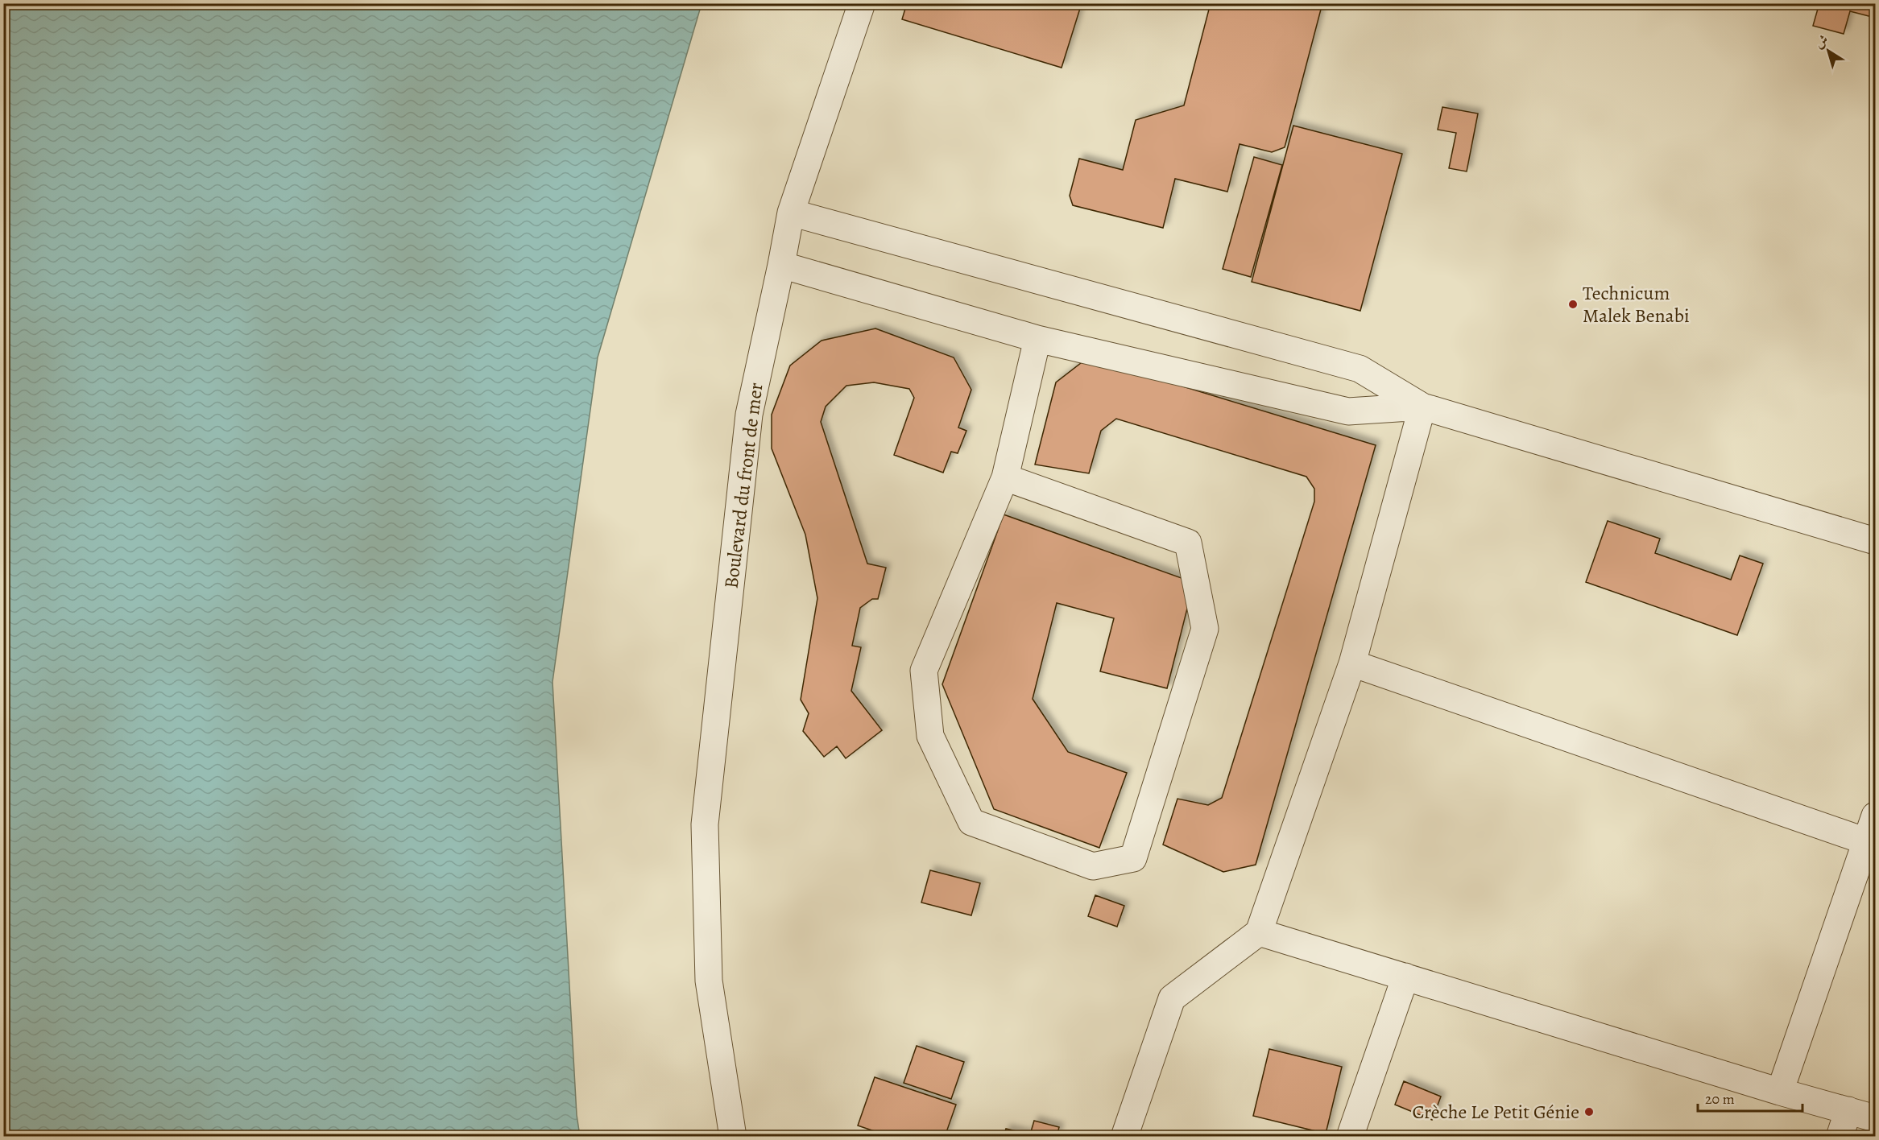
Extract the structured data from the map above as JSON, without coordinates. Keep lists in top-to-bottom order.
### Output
{
  "streets": {
    "street": ["Boulevard du front de mer"]
  },
  "places": ["Technicum Malek Benabi", "Crèche Le Petit Génie"],
  "scale_bar": "20 m",
  "north": "top left"
}
